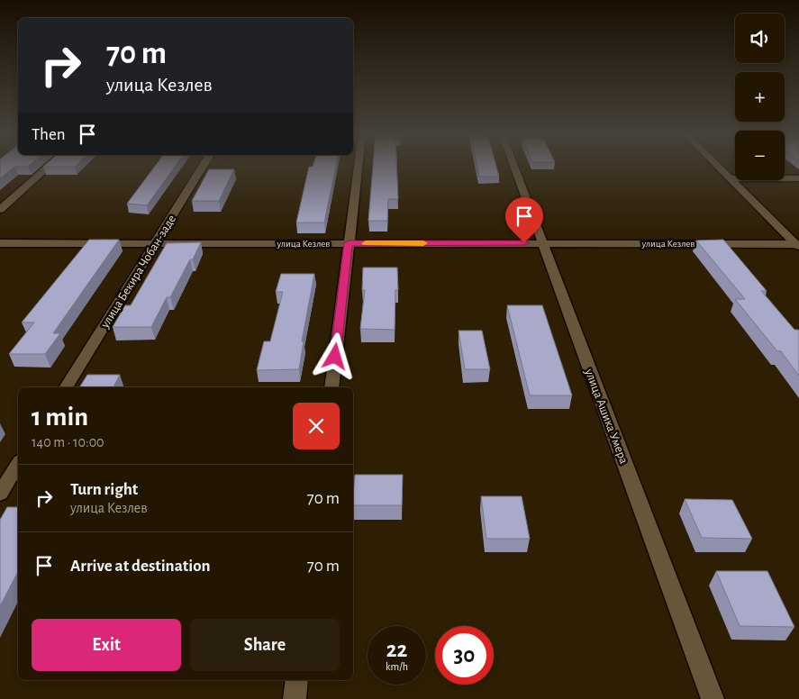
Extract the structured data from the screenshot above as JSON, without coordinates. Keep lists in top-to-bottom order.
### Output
{
  "streets": {
    "street": ["улица Кезлев", "улица Бекира Чобан-заде", "улица Ашика Умера"]
  },
  "crossings": [
    ["улица Кезлев", "улица Бекира Чобан-заде"],
    ["улица Кезлев", "улица Ашика Умера"]
  ],
  "page": {
    "map_buttons": ["+", "−"],
    "turn": ["70 m", "улица Кезлев"],
    "then": "Then",
    "heading": ["1 min", "140 m · 10:00"],
    "list": [
      {
        "name": "Turn right",
        "note": "улица Кезлев",
        "value": "70 m"
      },
      {
        "name": "Arrive at destination",
        "value": "70 m"
      }
    ],
    "buttons": ["Exit", "Share"],
    "speed": "22 km/h",
    "limit": "30"
  }
}
